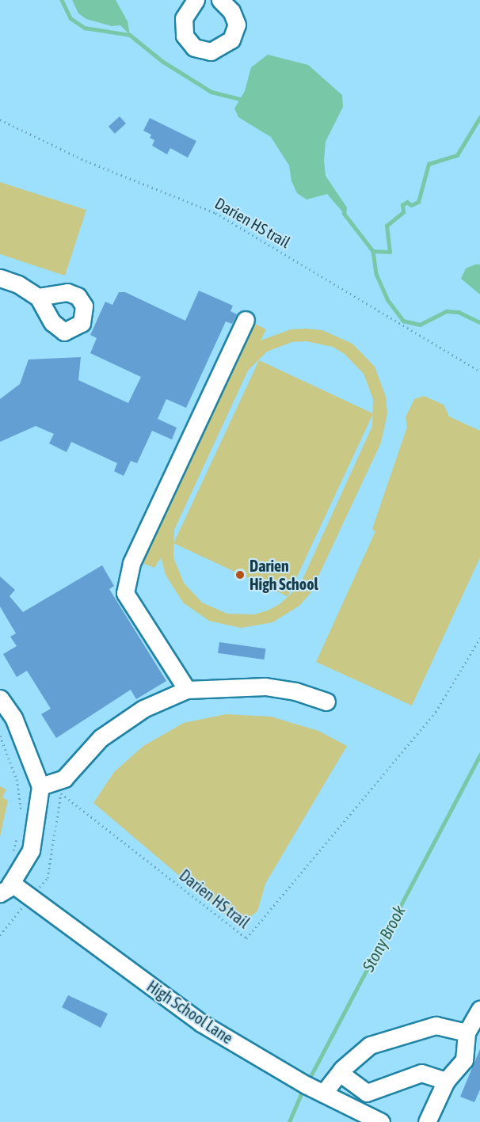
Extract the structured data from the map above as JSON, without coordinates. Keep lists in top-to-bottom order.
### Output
{
  "streets": {
    "street": ["High School Lane"],
    "path": ["Darien HS trail"]
  },
  "crossings": [
    ["Darien HS trail", "High School Lane"]
  ],
  "water": ["Stony Brook"],
  "places": ["Darien High School"]
}
